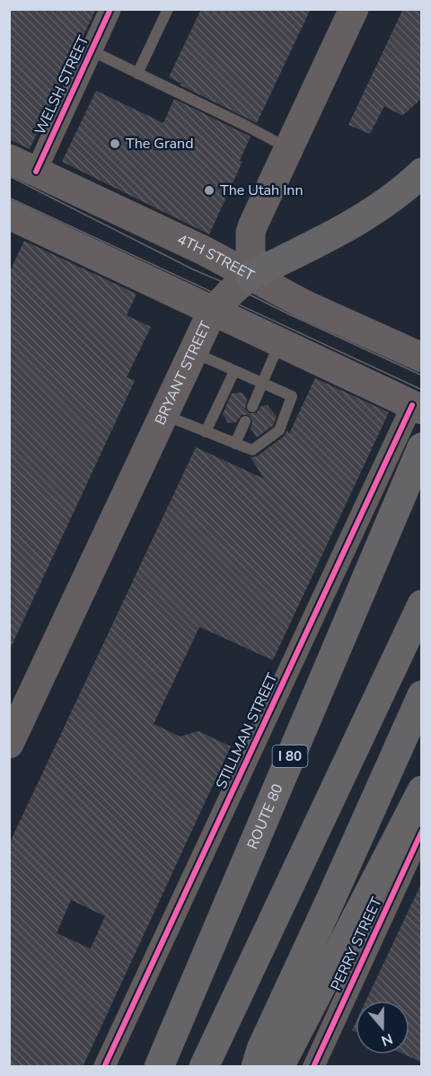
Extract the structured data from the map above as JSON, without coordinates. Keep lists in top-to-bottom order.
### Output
{
  "streets": {
    "highway": ["I 80", "ROUTE 80"],
    "main road": ["4TH STREET", "BRYANT STREET"],
    "street": ["WELSH STREET", "STILLMAN STREET", "PERRY STREET"]
  },
  "crossings": [
    ["WELSH STREET", "4TH STREET"],
    ["4TH STREET", "BRYANT STREET"]
  ],
  "places": ["The Grand", "The Utah Inn"],
  "north": "bottom"
}
